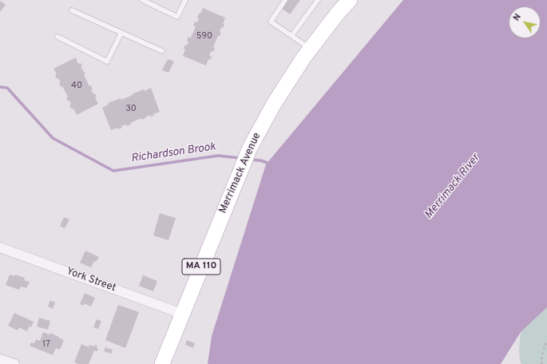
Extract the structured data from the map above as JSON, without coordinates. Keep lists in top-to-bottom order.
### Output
{
  "streets": {
    "main road": ["Merrimack Avenue", "MA 110"],
    "street": ["York Street"]
  },
  "crossings": [
    ["Merrimack Avenue", "York Street"]
  ],
  "water": ["Richardson Brook", "Merrimack River"],
  "house_numbers": [
    "590",
    "40",
    "30",
    "17"
  ],
  "north": "top left"
}
